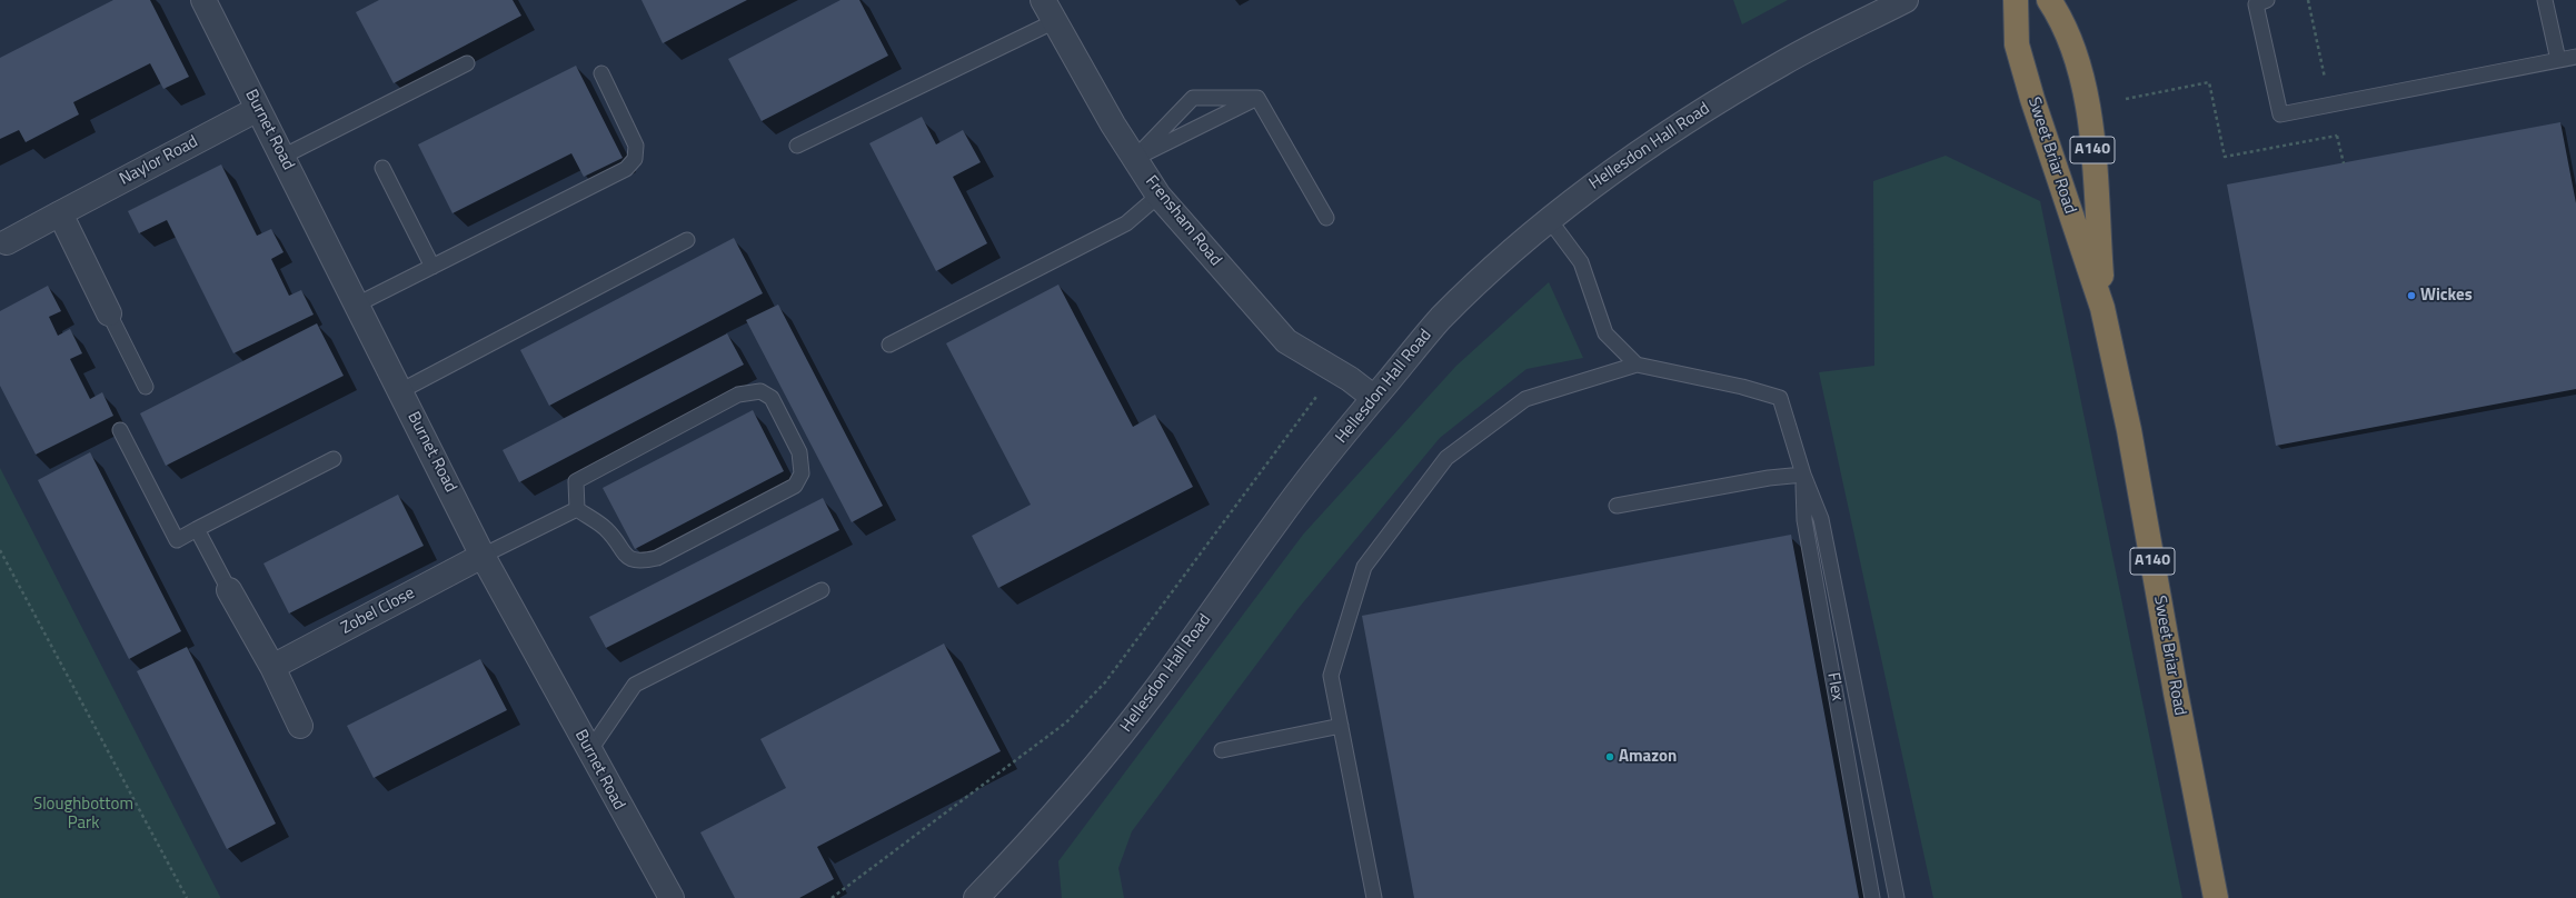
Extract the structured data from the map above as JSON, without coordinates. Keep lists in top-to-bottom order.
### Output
{
  "streets": {
    "highway": ["A140", "Sweet Briar Road"],
    "street": [
      "Burnet Road",
      "Hellesdon Hall Road",
      "Naylor Road",
      "Frensham Road",
      "Zobel Close"
    ],
    "lane": ["Flex"]
  },
  "crossings": [
    ["Burnet Road", "Naylor Road"],
    ["Burnet Road", "Zobel Close"],
    ["Hellesdon Hall Road", "Frensham Road"]
  ],
  "parks": ["Sloughbottom Park"],
  "places": ["Wickes", "Amazon"]
}
